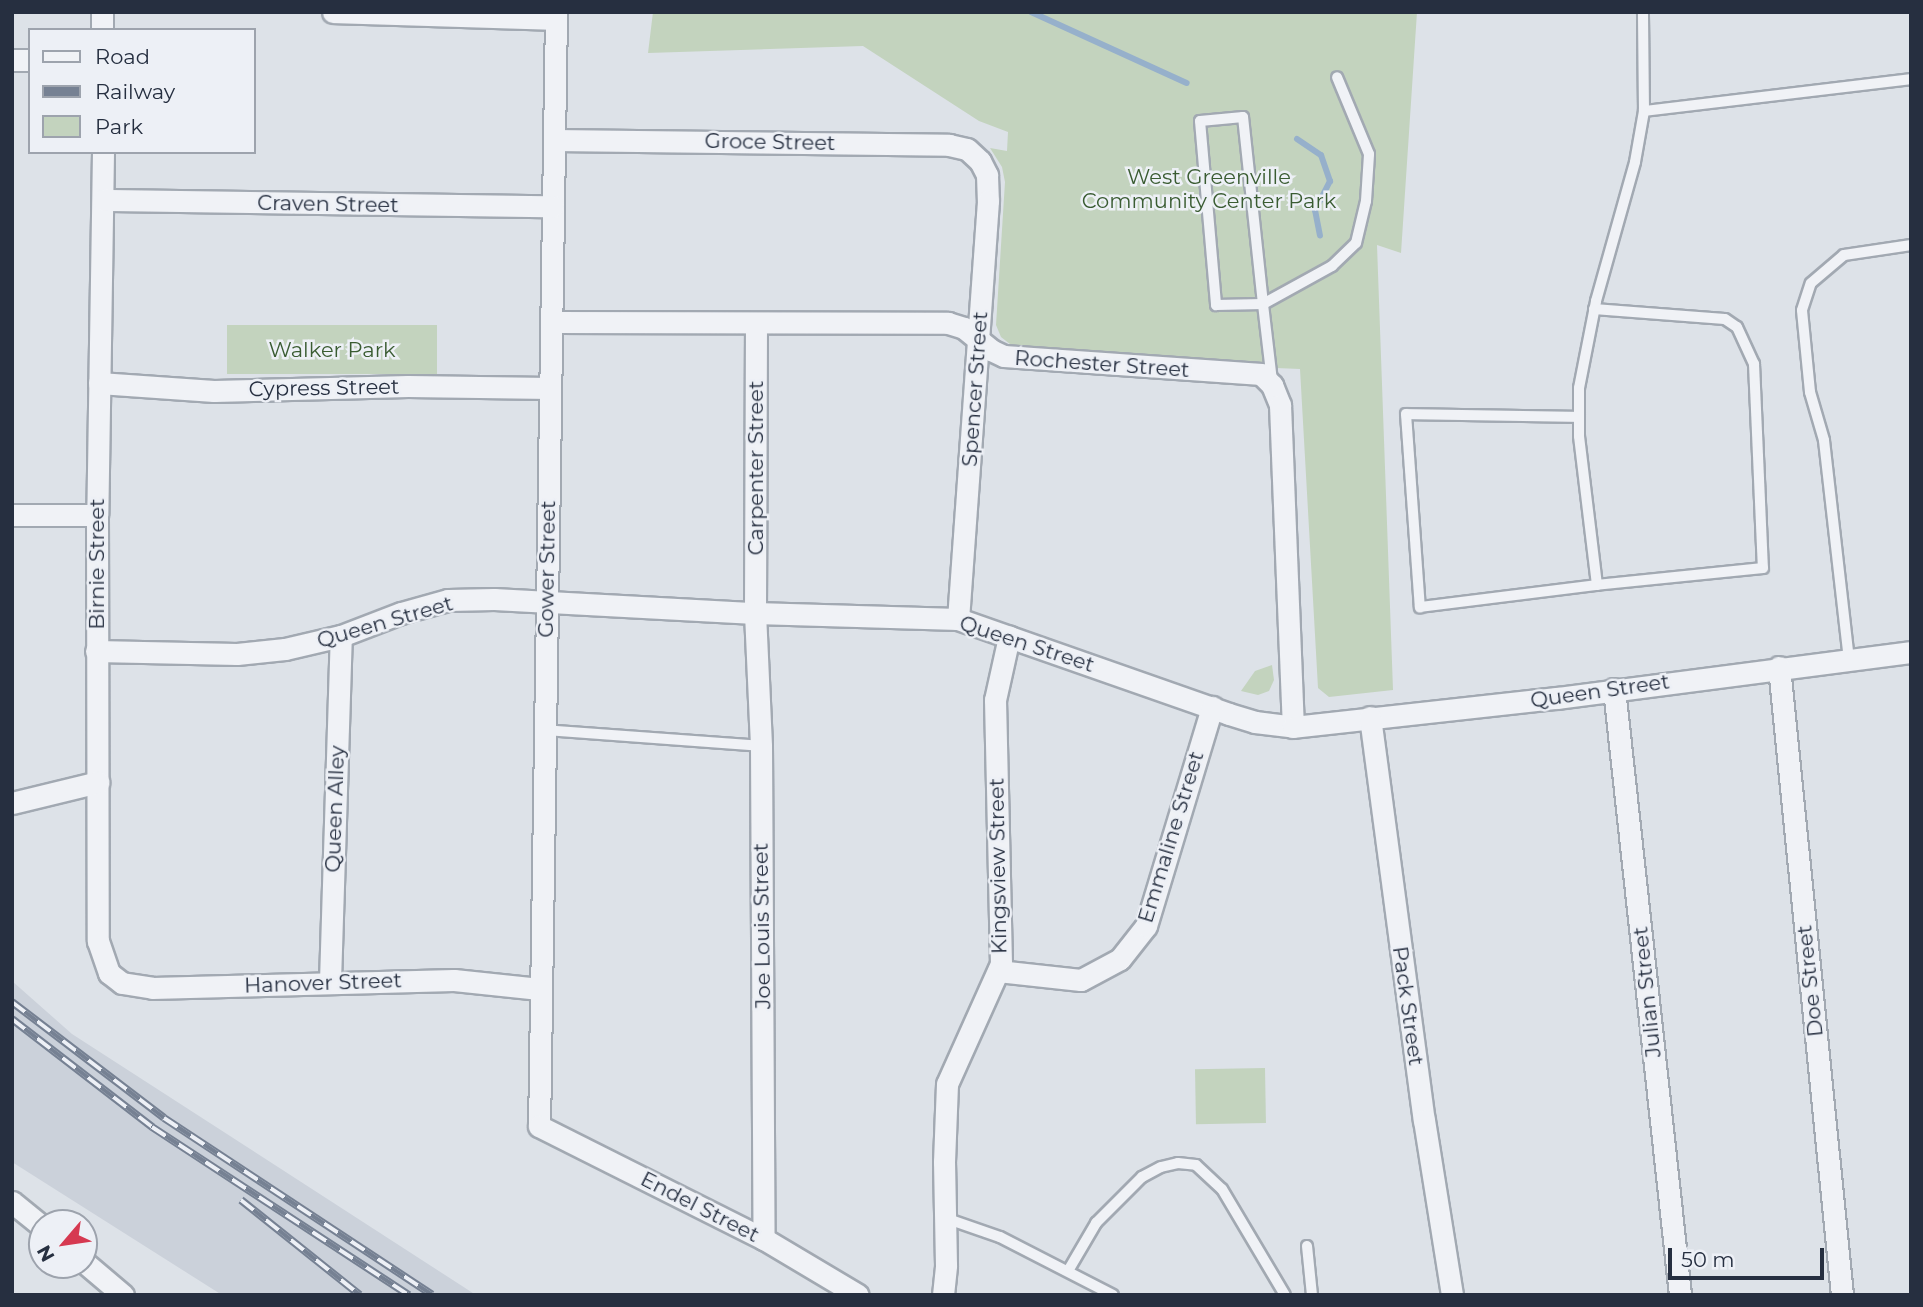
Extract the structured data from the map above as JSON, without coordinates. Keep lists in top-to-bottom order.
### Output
{
  "streets": {
    "street": [
      "Groce Street",
      "Craven Street",
      "Rochester Street",
      "Cypress Street",
      "Spencer Street",
      "Carpenter Street",
      "Birnie Street",
      "Gower Street",
      "Queen Street",
      "Queen Alley",
      "Emmaline Street",
      "Kingsview Street",
      "Joe Louis Street",
      "Doe Street",
      "Hanover Street",
      "Julian Street",
      "Pack Street",
      "Endel Street"
    ]
  },
  "crossings": [
    ["Groce Street", "Spencer Street"],
    ["Groce Street", "Gower Street"],
    ["Craven Street", "Birnie Street"],
    ["Craven Street", "Gower Street"],
    ["Rochester Street", "Spencer Street"],
    ["Rochester Street", "Carpenter Street"],
    ["Rochester Street", "Gower Street"],
    ["Cypress Street", "Birnie Street"],
    ["Cypress Street", "Gower Street"],
    ["Spencer Street", "Queen Street"],
    ["Carpenter Street", "Queen Street"],
    ["Carpenter Street", "Joe Louis Street"],
    ["Birnie Street", "Queen Street"],
    ["Birnie Street", "Hanover Street"],
    ["Gower Street", "Queen Street"],
    ["Gower Street", "Hanover Street"],
    ["Gower Street", "Endel Street"],
    ["Queen Street", "Queen Alley"],
    ["Queen Street", "Emmaline Street"],
    ["Queen Street", "Kingsview Street"],
    ["Queen Street", "Joe Louis Street"],
    ["Queen Street", "Doe Street"],
    ["Queen Street", "Julian Street"],
    ["Queen Street", "Pack Street"],
    ["Queen Alley", "Hanover Street"],
    ["Emmaline Street", "Kingsview Street"],
    ["Joe Louis Street", "Endel Street"]
  ],
  "parks": ["West Greenville Community Center Park", "Walker Park"],
  "legend": ["Road", "Railway", "Park"],
  "scale_bar": "50 m",
  "north": "bottom left"
}
